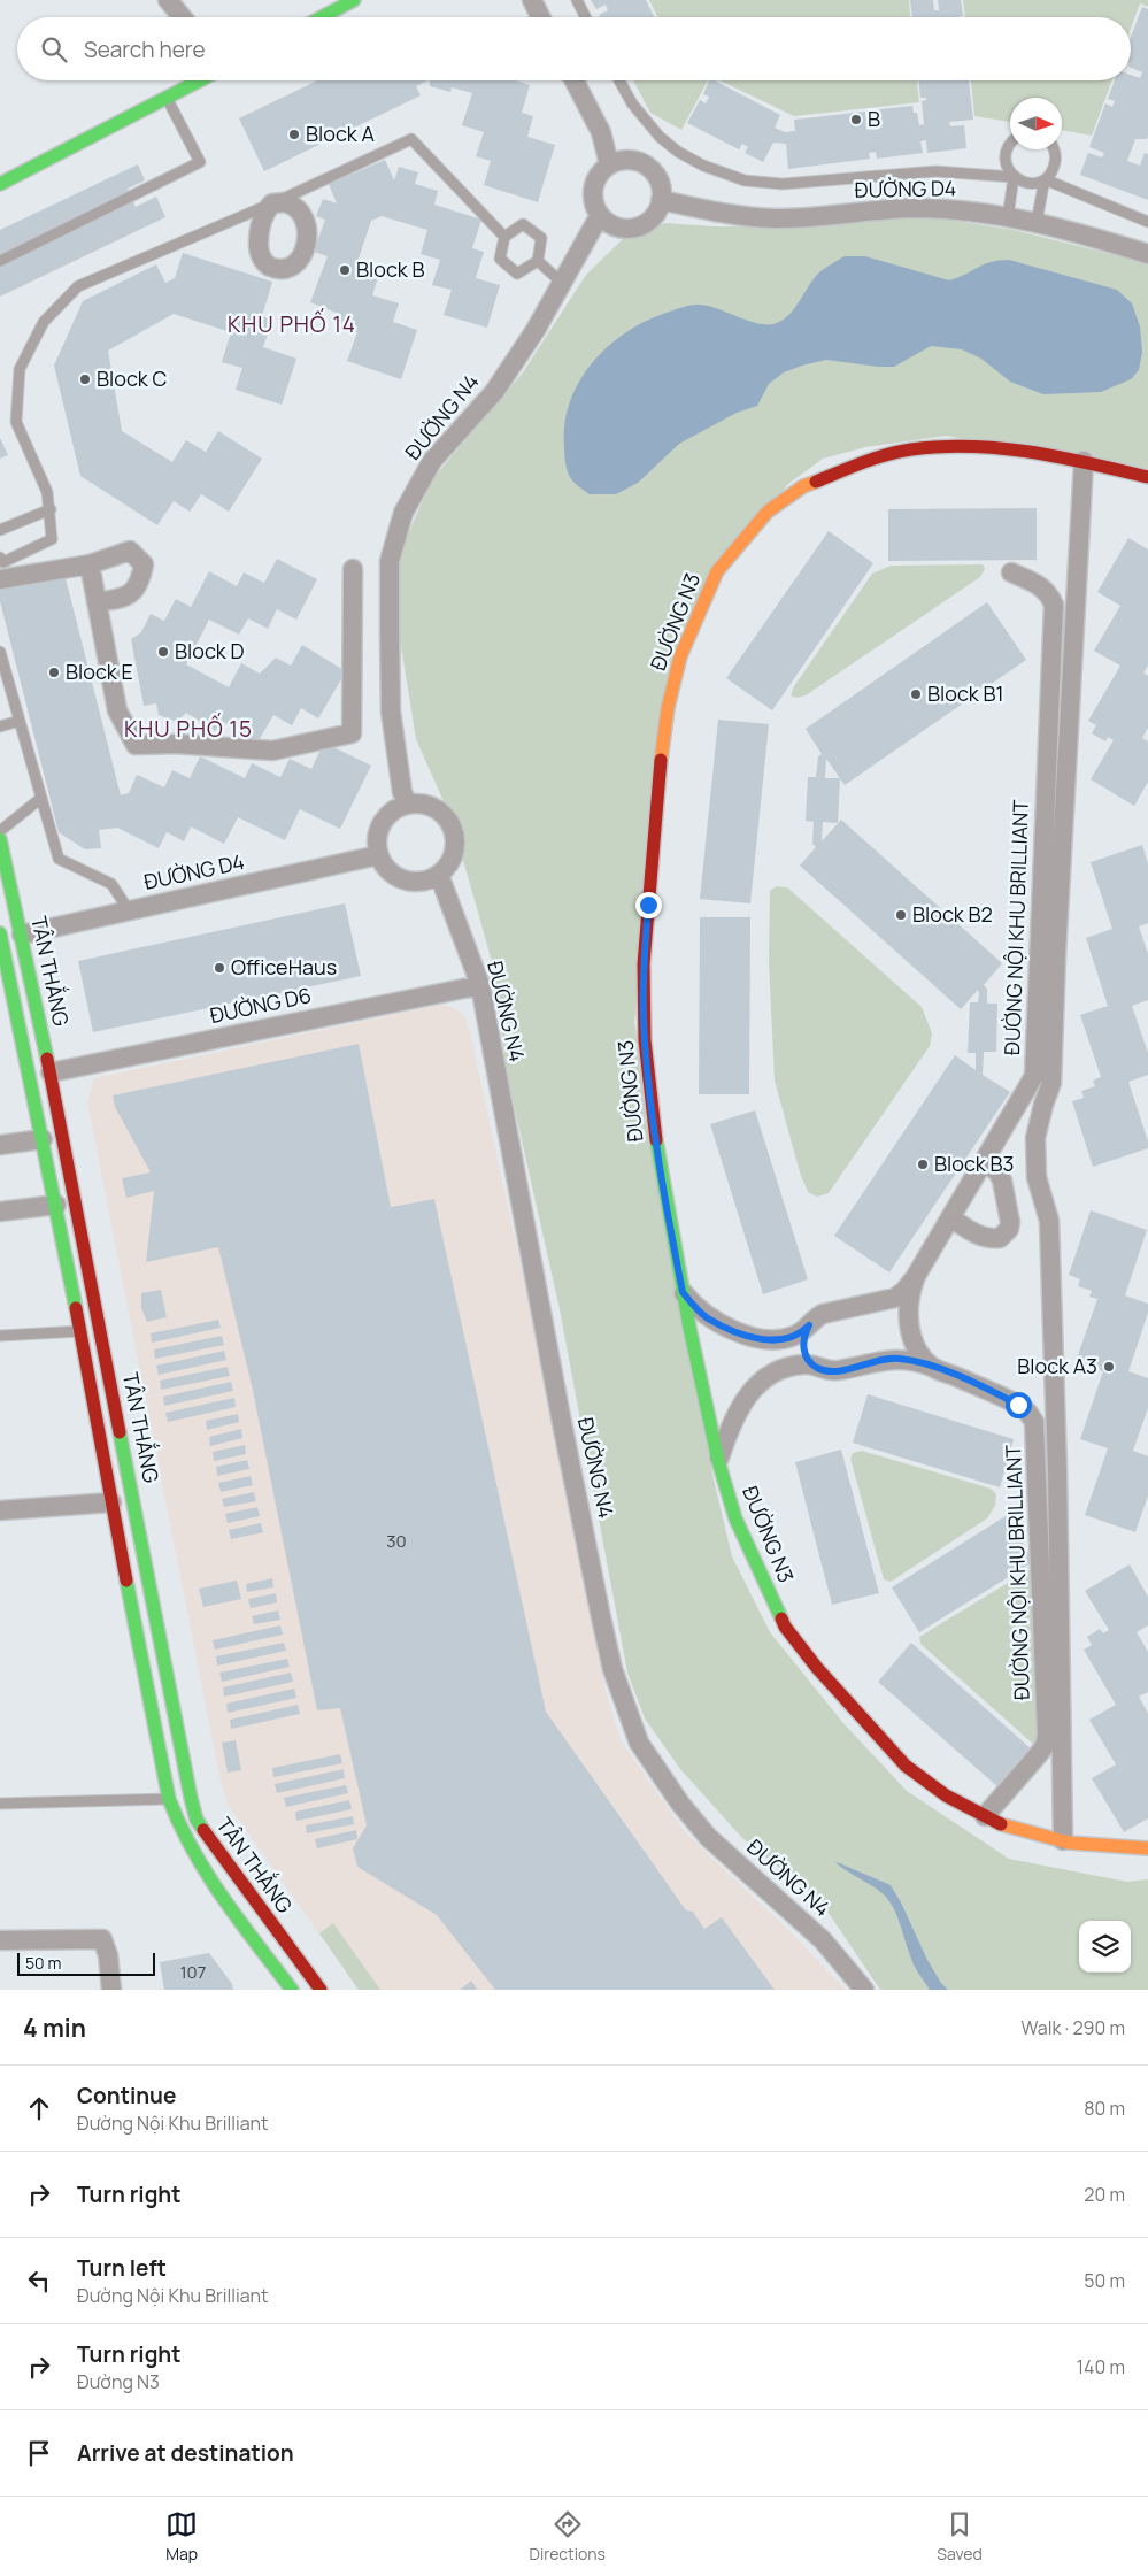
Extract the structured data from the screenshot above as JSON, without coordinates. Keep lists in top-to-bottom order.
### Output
{
  "streets": {
    "street": [
      "ĐƯỜNG D4",
      "ĐƯỜNG N4",
      "ĐƯỜNG N3",
      "ĐƯỜNG NỘI KHU BRILLIANT",
      "TÂN THẮNG",
      "ĐƯỜNG D6"
    ]
  },
  "crossings": [
    ["ĐƯỜNG D4", "ĐƯỜNG N4"],
    ["ĐƯỜNG D4", "TÂN THẮNG"],
    ["ĐƯỜNG N4", "ĐƯỜNG D6"],
    ["ĐƯỜNG N3", "ĐƯỜNG NỘI KHU BRILLIANT"],
    ["TÂN THẮNG", "ĐƯỜNG D6"]
  ],
  "districts": ["KHU PHỐ 14", "KHU PHỐ 15"],
  "places": [
    "B",
    "Block A",
    "Block B",
    "Block C",
    "Block D",
    "Block E",
    "Block B1",
    "Block B2",
    "OfficeHaus",
    "Block B3",
    "Block A3"
  ],
  "house_numbers": ["30", "107"],
  "scale_bar": "50 m",
  "north": "right",
  "page": {
    "search": "Search here",
    "scale": "50 m",
    "heading": ["4 min", "Walk · 290 m"],
    "list": [
      ["Continue", "Đường Nội Khu Brilliant", "80 m"],
      ["Turn right", "20 m"],
      ["Turn left", "Đường Nội Khu Brilliant", "50 m"],
      ["Turn right", "Đường N3", "140 m"],
      "Arrive at destination"
    ],
    "nav": ["Map", "Directions", "Saved"]
  }
}
